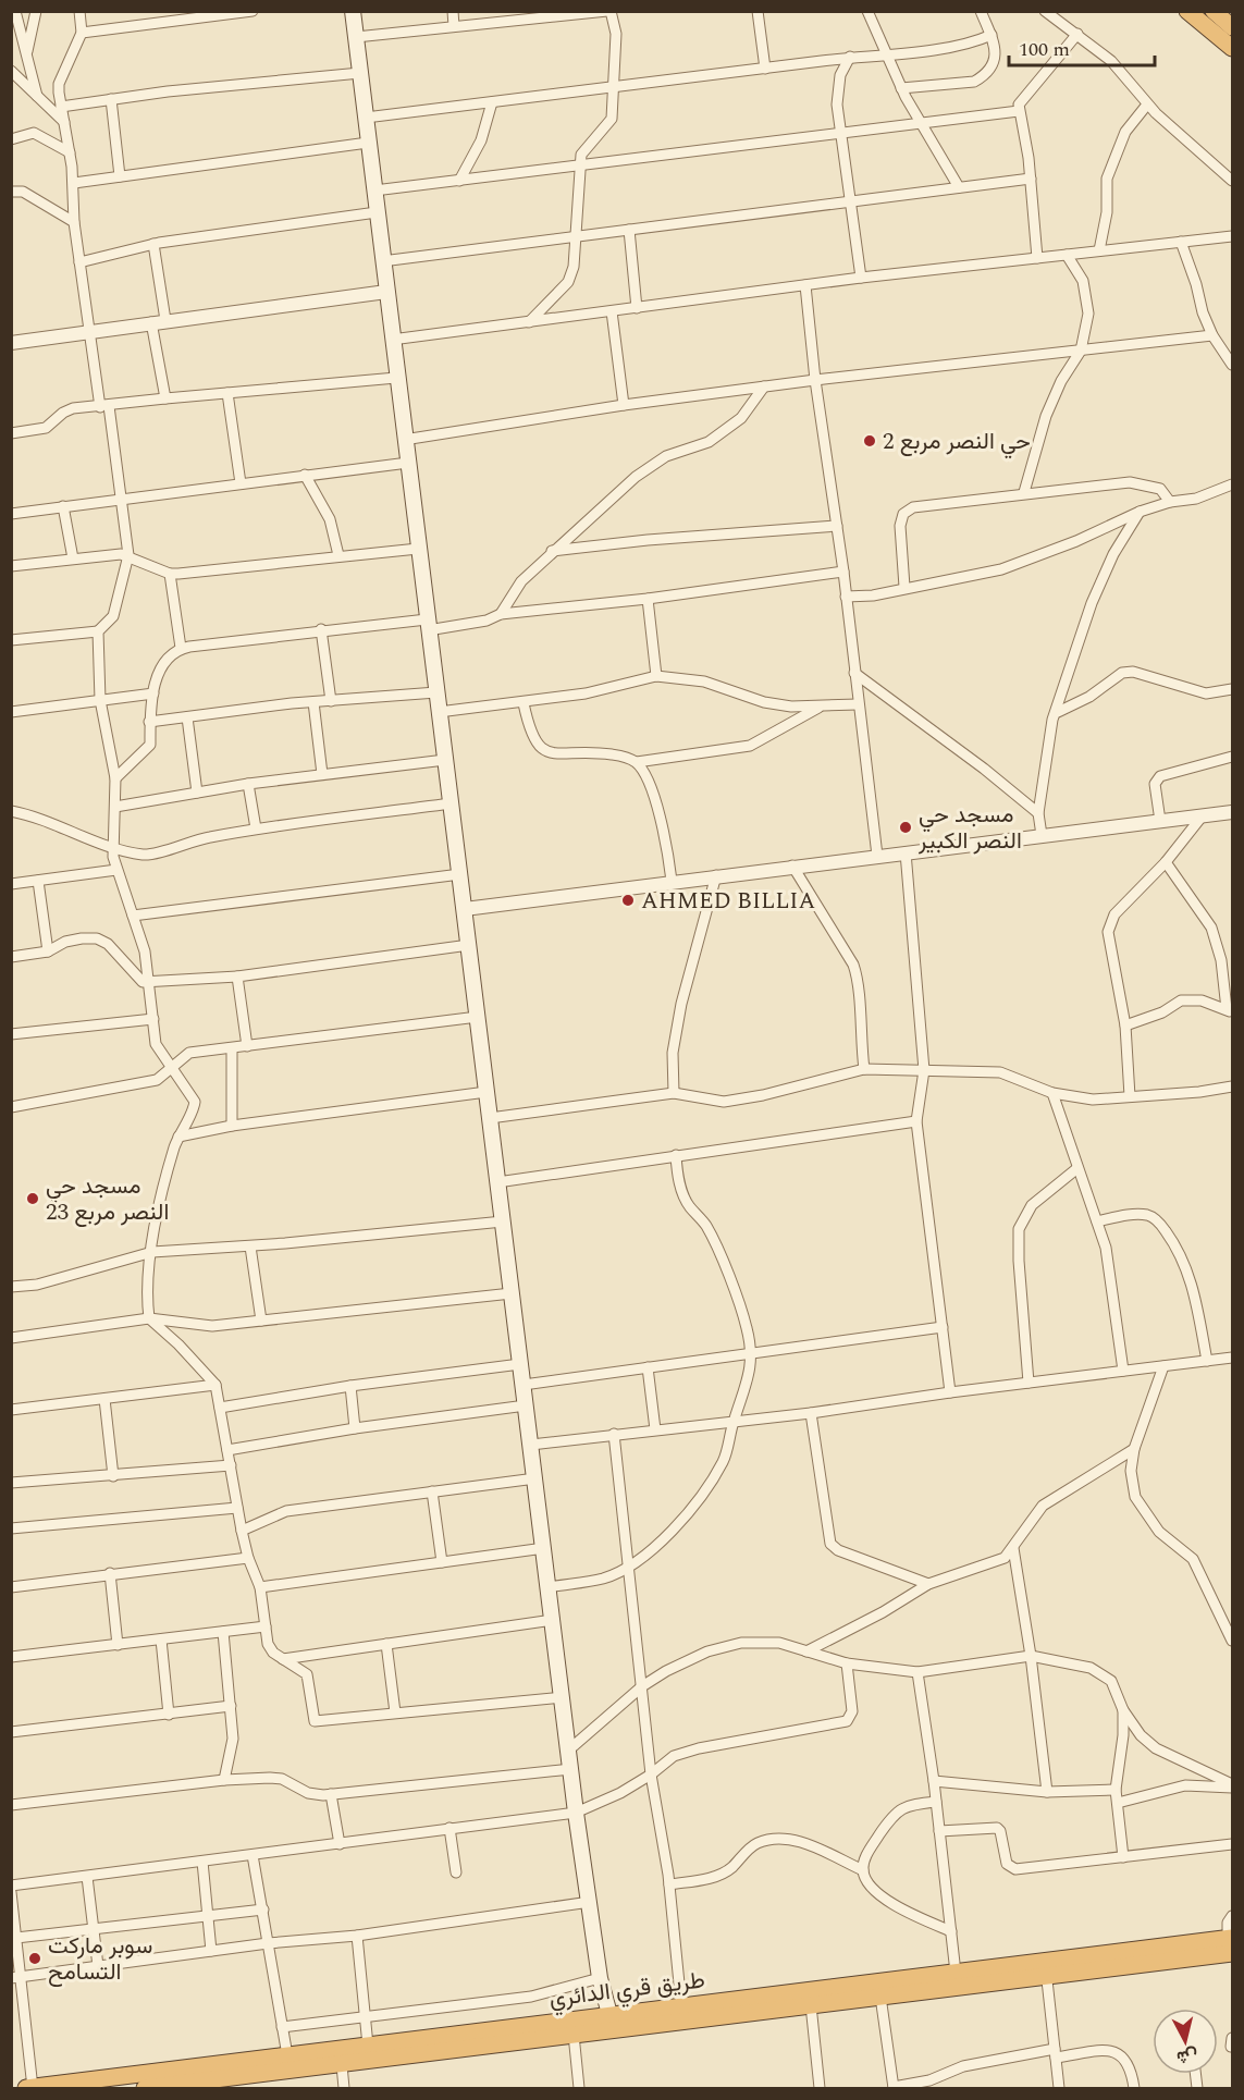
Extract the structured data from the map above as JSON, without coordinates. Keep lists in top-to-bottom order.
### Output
{
  "streets": {
    "highway": ["طريق قري الدائري"]
  },
  "places": [
    "حي النصر مربع 2",
    "مسجد حي النصر الكبير",
    "AHMED BILLIA",
    "مسجد حي النصر مربع 23",
    "سوبر ماركت التسامح"
  ],
  "scale_bar": "100 m",
  "north": "bottom"
}
